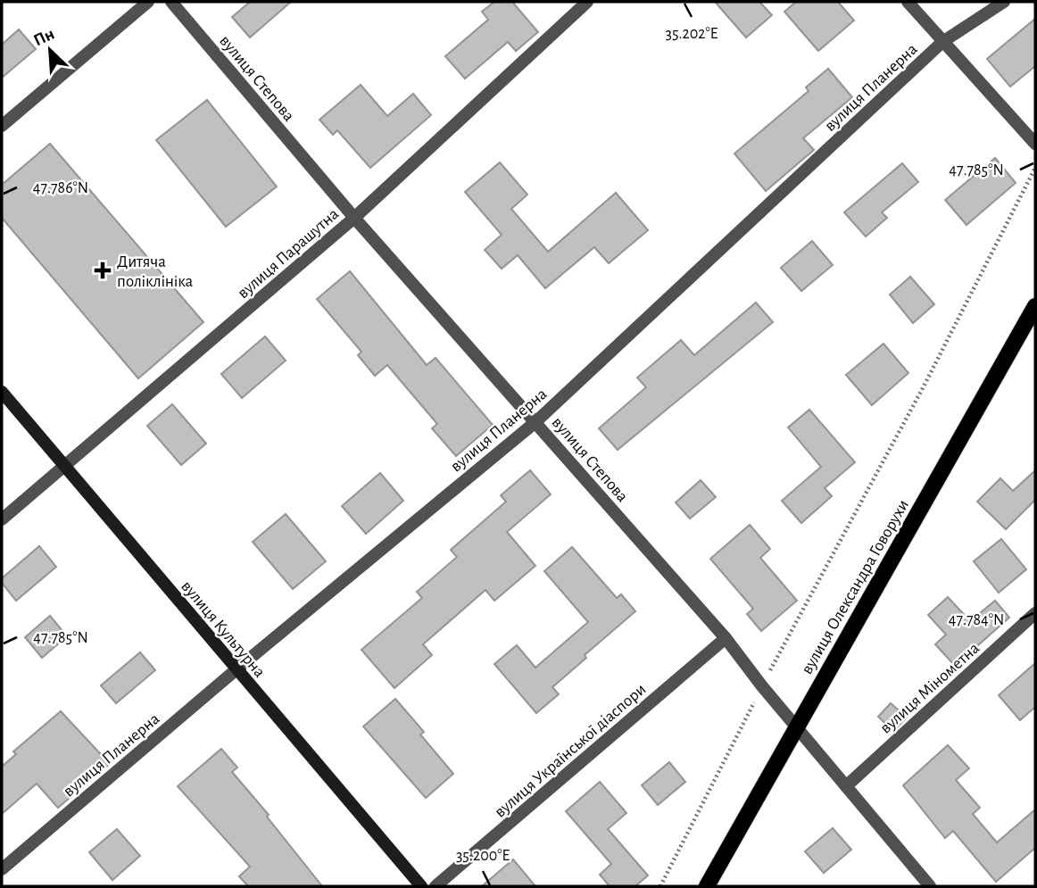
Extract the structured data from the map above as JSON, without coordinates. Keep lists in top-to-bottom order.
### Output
{
  "streets": {
    "main road": ["вулиця Олександра Говорухи"],
    "street": [
      "вулиця Степова",
      "вулиця Планерна",
      "вулиця Парашутна",
      "вулиця Культурна",
      "вулиця Мінометна",
      "вулиця Української діаспори"
    ]
  },
  "crossings": [
    ["вулиця Степова", "вулиця Планерна"],
    ["вулиця Степова", "вулиця Парашутна"],
    ["вулиця Степова", "вулиця Олександра Говорухи"],
    ["вулиця Степова", "вулиця Мінометна"],
    ["вулиця Степова", "вулиця Української діаспори"],
    ["вулиця Планерна", "вулиця Культурна"],
    ["вулиця Парашутна", "вулиця Культурна"]
  ],
  "places": {
    "health": ["Дитяча поліклініка"]
  },
  "north": "top left",
  "coordinates": [
    "35.202°E",
    "47.785°N",
    "47.786°N",
    "47.784°N",
    "35.200°E"
  ]
}
